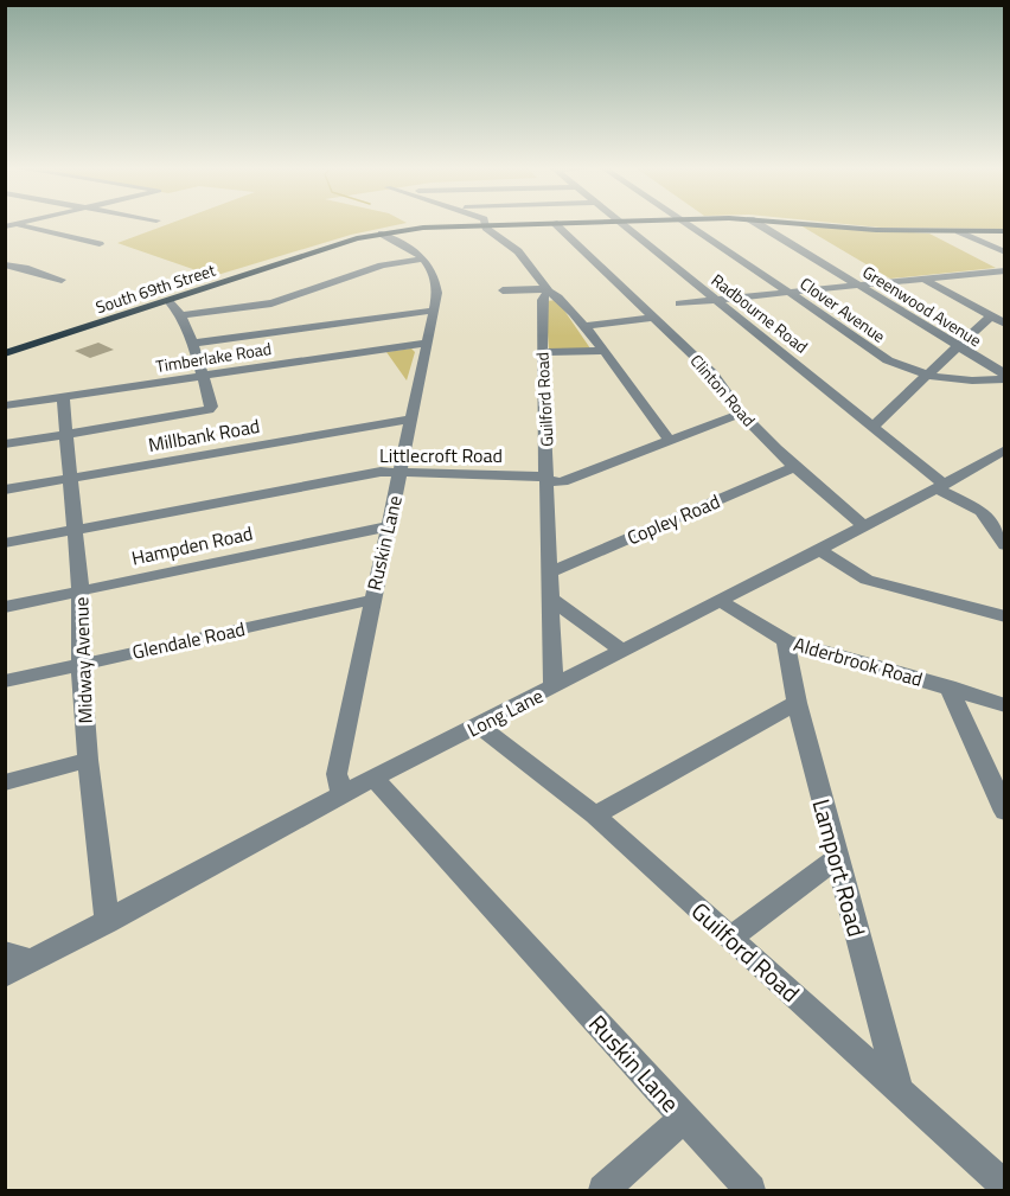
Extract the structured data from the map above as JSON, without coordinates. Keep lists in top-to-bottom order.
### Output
{
  "streets": {
    "main road": ["South 69th Street"],
    "street": [
      "Greenwood Avenue",
      "Clover Avenue",
      "Radbourne Road",
      "Timberlake Road",
      "Clinton Road",
      "Guilford Road",
      "Millbank Road",
      "Littlecroft Road",
      "Copley Road",
      "Ruskin Lane",
      "Hampden Road",
      "Glendale Road",
      "Midway Avenue",
      "Alderbrook Road",
      "Long Lane",
      "Lamport Road"
    ]
  },
  "crossings": [
    ["Greenwood Avenue", "Clover Avenue"],
    ["Radbourne Road", "Long Lane"],
    ["Timberlake Road", "Ruskin Lane"],
    ["Timberlake Road", "Midway Avenue"],
    ["Clinton Road", "Littlecroft Road"],
    ["Clinton Road", "Copley Road"],
    ["Clinton Road", "Long Lane"],
    ["Guilford Road", "Littlecroft Road"],
    ["Guilford Road", "Copley Road"],
    ["Guilford Road", "Long Lane"],
    ["Guilford Road", "Lamport Road"],
    ["Millbank Road", "Ruskin Lane"],
    ["Millbank Road", "Midway Avenue"],
    ["Littlecroft Road", "Ruskin Lane"],
    ["Littlecroft Road", "Midway Avenue"],
    ["Ruskin Lane", "Hampden Road"],
    ["Ruskin Lane", "Glendale Road"],
    ["Ruskin Lane", "Long Lane"],
    ["Hampden Road", "Midway Avenue"],
    ["Glendale Road", "Midway Avenue"],
    ["Midway Avenue", "Long Lane"],
    ["Alderbrook Road", "Long Lane"],
    ["Alderbrook Road", "Lamport Road"]
  ]
}
